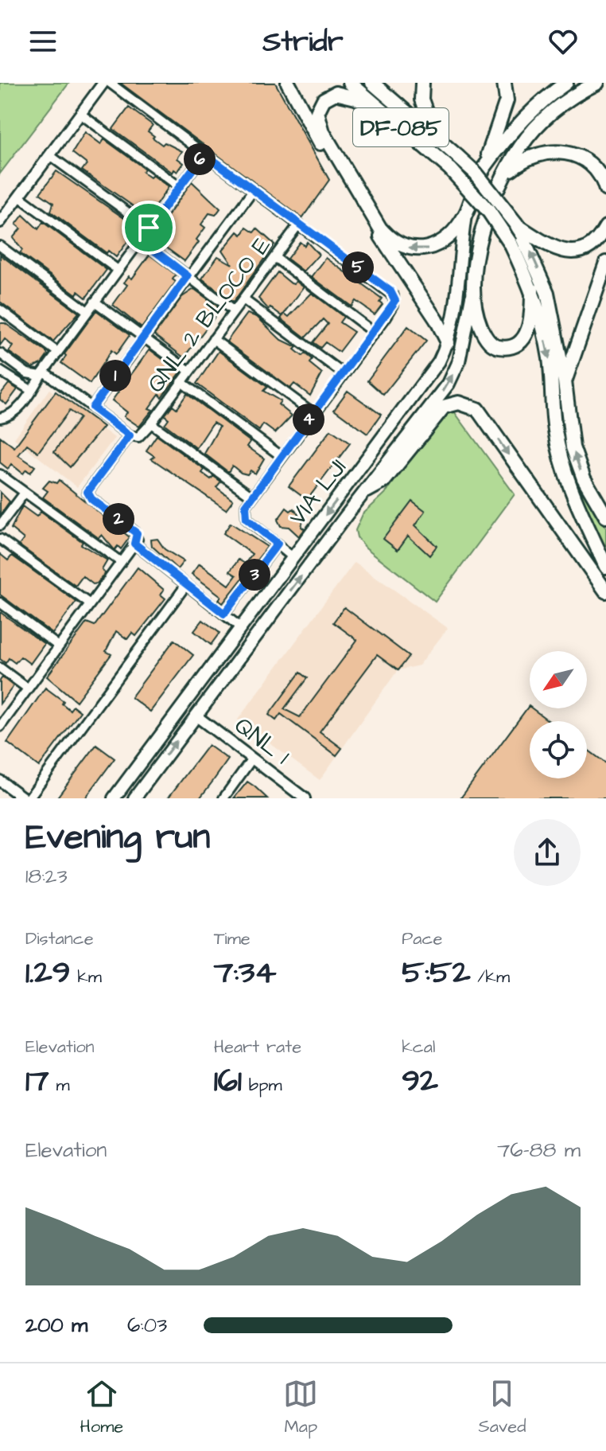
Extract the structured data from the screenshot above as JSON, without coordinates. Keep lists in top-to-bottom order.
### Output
{
  "streets": {
    "main road": ["DF-085", "VIA LJ1"],
    "street": ["QNL 2 BLOCO E", "QNL 1"]
  },
  "crossings": [
    ["VIA LJ1", "QNL 1"]
  ],
  "north": "bottom left",
  "page": {
    "header": "Stridr",
    "pins": [
      "6",
      "5",
      "1",
      "4",
      "2",
      "3"
    ],
    "heading": ["Evening run", "18:23"],
    "stats": [
      ["Distance", "1.29 km"],
      ["Time", "7:34"],
      ["Pace", "5:52 /km"],
      ["Elevation", "17 m"],
      ["Heart rate", "161 bpm"],
      ["kcal", "92"]
    ],
    "chart": ["Elevation", "76–88 m"],
    "list": [
      {
        "name": "200 m",
        "note": "6:03"
      }
    ],
    "tabs": ["Home", "Map", "Saved"]
  }
}
